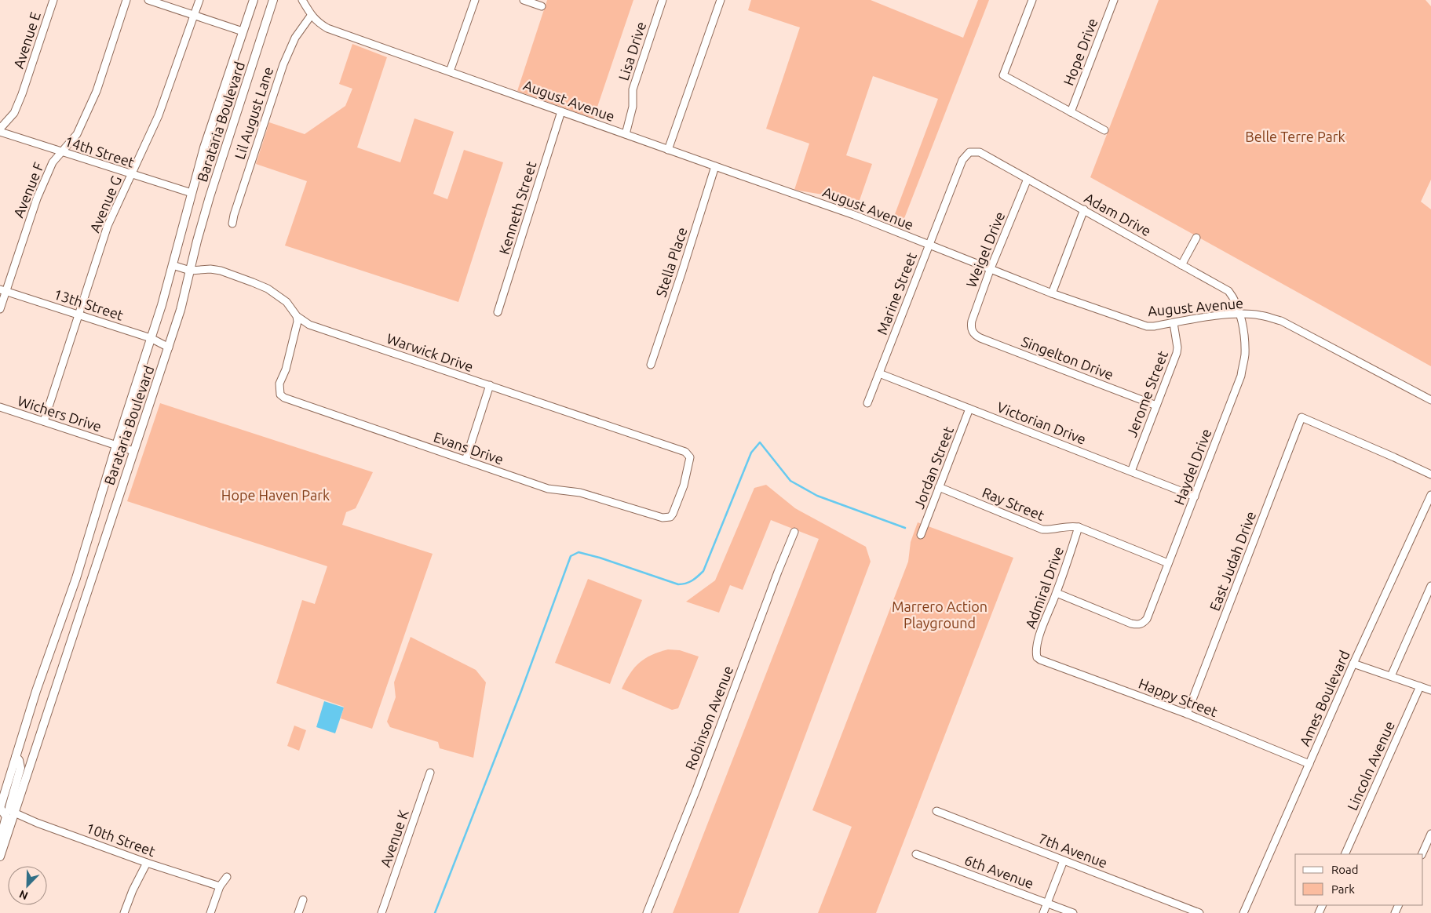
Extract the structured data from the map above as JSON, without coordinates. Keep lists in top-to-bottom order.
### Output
{
  "streets": {
    "main road": ["Barataria Boulevard"],
    "street": [
      "Avenue E",
      "Lisa Drive",
      "Hope Drive",
      "August Avenue",
      "Lil August Lane",
      "14th Street",
      "Avenue F",
      "Avenue G",
      "Kenneth Street",
      "Adam Drive",
      "Weigel Drive",
      "Stella Place",
      "Marine Street",
      "13th Street",
      "Warwick Drive",
      "Singelton Drive",
      "Jerome Street",
      "Wichers Drive",
      "Victorian Drive",
      "Evans Drive",
      "Haydel Drive",
      "Jordan Street",
      "Ray Street",
      "East Judah Drive",
      "Admiral Drive",
      "Happy Street",
      "Ames Boulevard",
      "Robinson Avenue",
      "Lincoln Avenue",
      "Avenue K",
      "10th Street",
      "7th Avenue",
      "6th Avenue"
    ]
  },
  "crossings": [
    ["Lisa Drive", "August Avenue"],
    ["August Avenue", "Lil August Lane"],
    ["August Avenue", "Kenneth Street"],
    ["August Avenue", "Adam Drive"],
    ["August Avenue", "Weigel Drive"],
    ["August Avenue", "Stella Place"],
    ["August Avenue", "Marine Street"],
    ["August Avenue", "Jerome Street"],
    ["August Avenue", "Haydel Drive"],
    ["Barataria Boulevard", "14th Street"],
    ["Barataria Boulevard", "13th Street"],
    ["Barataria Boulevard", "Warwick Drive"],
    ["Barataria Boulevard", "Wichers Drive"],
    ["Barataria Boulevard", "10th Street"],
    ["14th Street", "Avenue F"],
    ["14th Street", "Avenue G"],
    ["Avenue F", "13th Street"],
    ["Avenue G", "13th Street"],
    ["Avenue G", "Wichers Drive"],
    ["Adam Drive", "Weigel Drive"],
    ["Adam Drive", "Marine Street"],
    ["Adam Drive", "Haydel Drive"],
    ["Weigel Drive", "Singelton Drive"],
    ["Marine Street", "Victorian Drive"],
    ["Warwick Drive", "Evans Drive"],
    ["Singelton Drive", "Jerome Street"],
    ["Jerome Street", "Victorian Drive"],
    ["Victorian Drive", "Haydel Drive"],
    ["Victorian Drive", "Jordan Street"],
    ["Haydel Drive", "Ray Street"],
    ["Haydel Drive", "Admiral Drive"],
    ["Jordan Street", "Ray Street"],
    ["Ray Street", "Admiral Drive"],
    ["East Judah Drive", "Happy Street"],
    ["Admiral Drive", "Happy Street"],
    ["Happy Street", "Ames Boulevard"]
  ],
  "parks": ["Belle Terre Park", "Hope Haven Park", "Marrero Action Playground"],
  "legend": ["Road", "Park"],
  "north": "bottom left"
}
